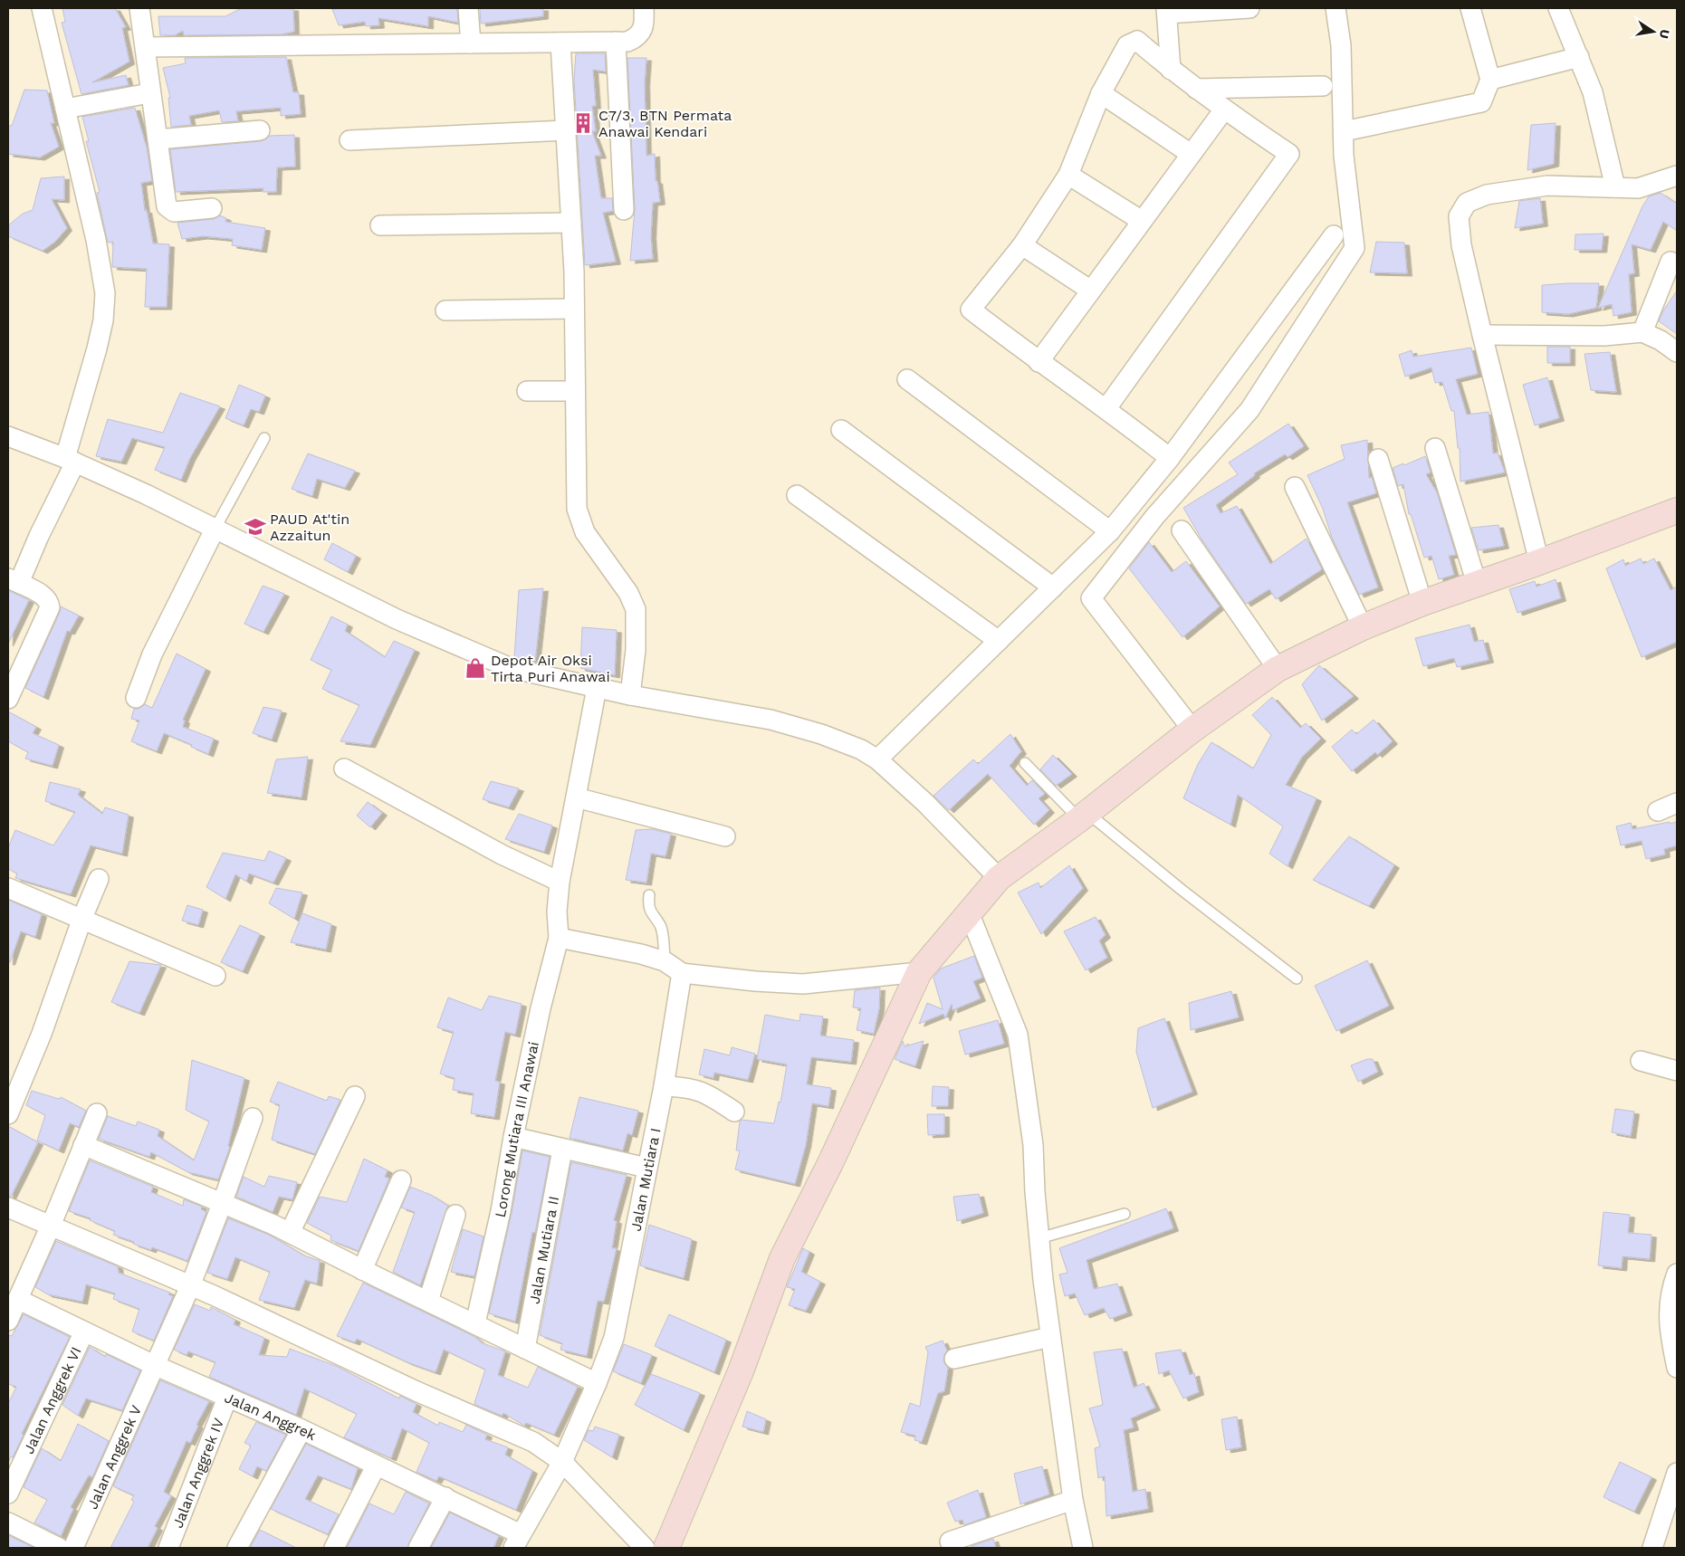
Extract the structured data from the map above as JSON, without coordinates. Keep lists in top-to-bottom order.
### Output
{
  "streets": {
    "street": [
      "Lorong Mutiara III Anawai",
      "Jalan Mutiara I",
      "Jalan Mutiara II",
      "Jalan Anggrek VI",
      "Jalan Anggrek",
      "Jalan Anggrek V",
      "Jalan Anggrek IV"
    ]
  },
  "crossings": [
    ["Jalan Mutiara I", "Jalan Anggrek"],
    ["Jalan Anggrek VI", "Jalan Anggrek"],
    ["Jalan Anggrek", "Jalan Anggrek V"],
    ["Jalan Anggrek", "Jalan Anggrek IV"]
  ],
  "places": {
    "building": ["C7/3, BTN Permata Anawai Kendari"],
    "school or university": ["PAUD At'tin Azzaitun"],
    "shop": ["Depot Air Oksi Tirta Puri Anawai"]
  },
  "north": "right"
}
